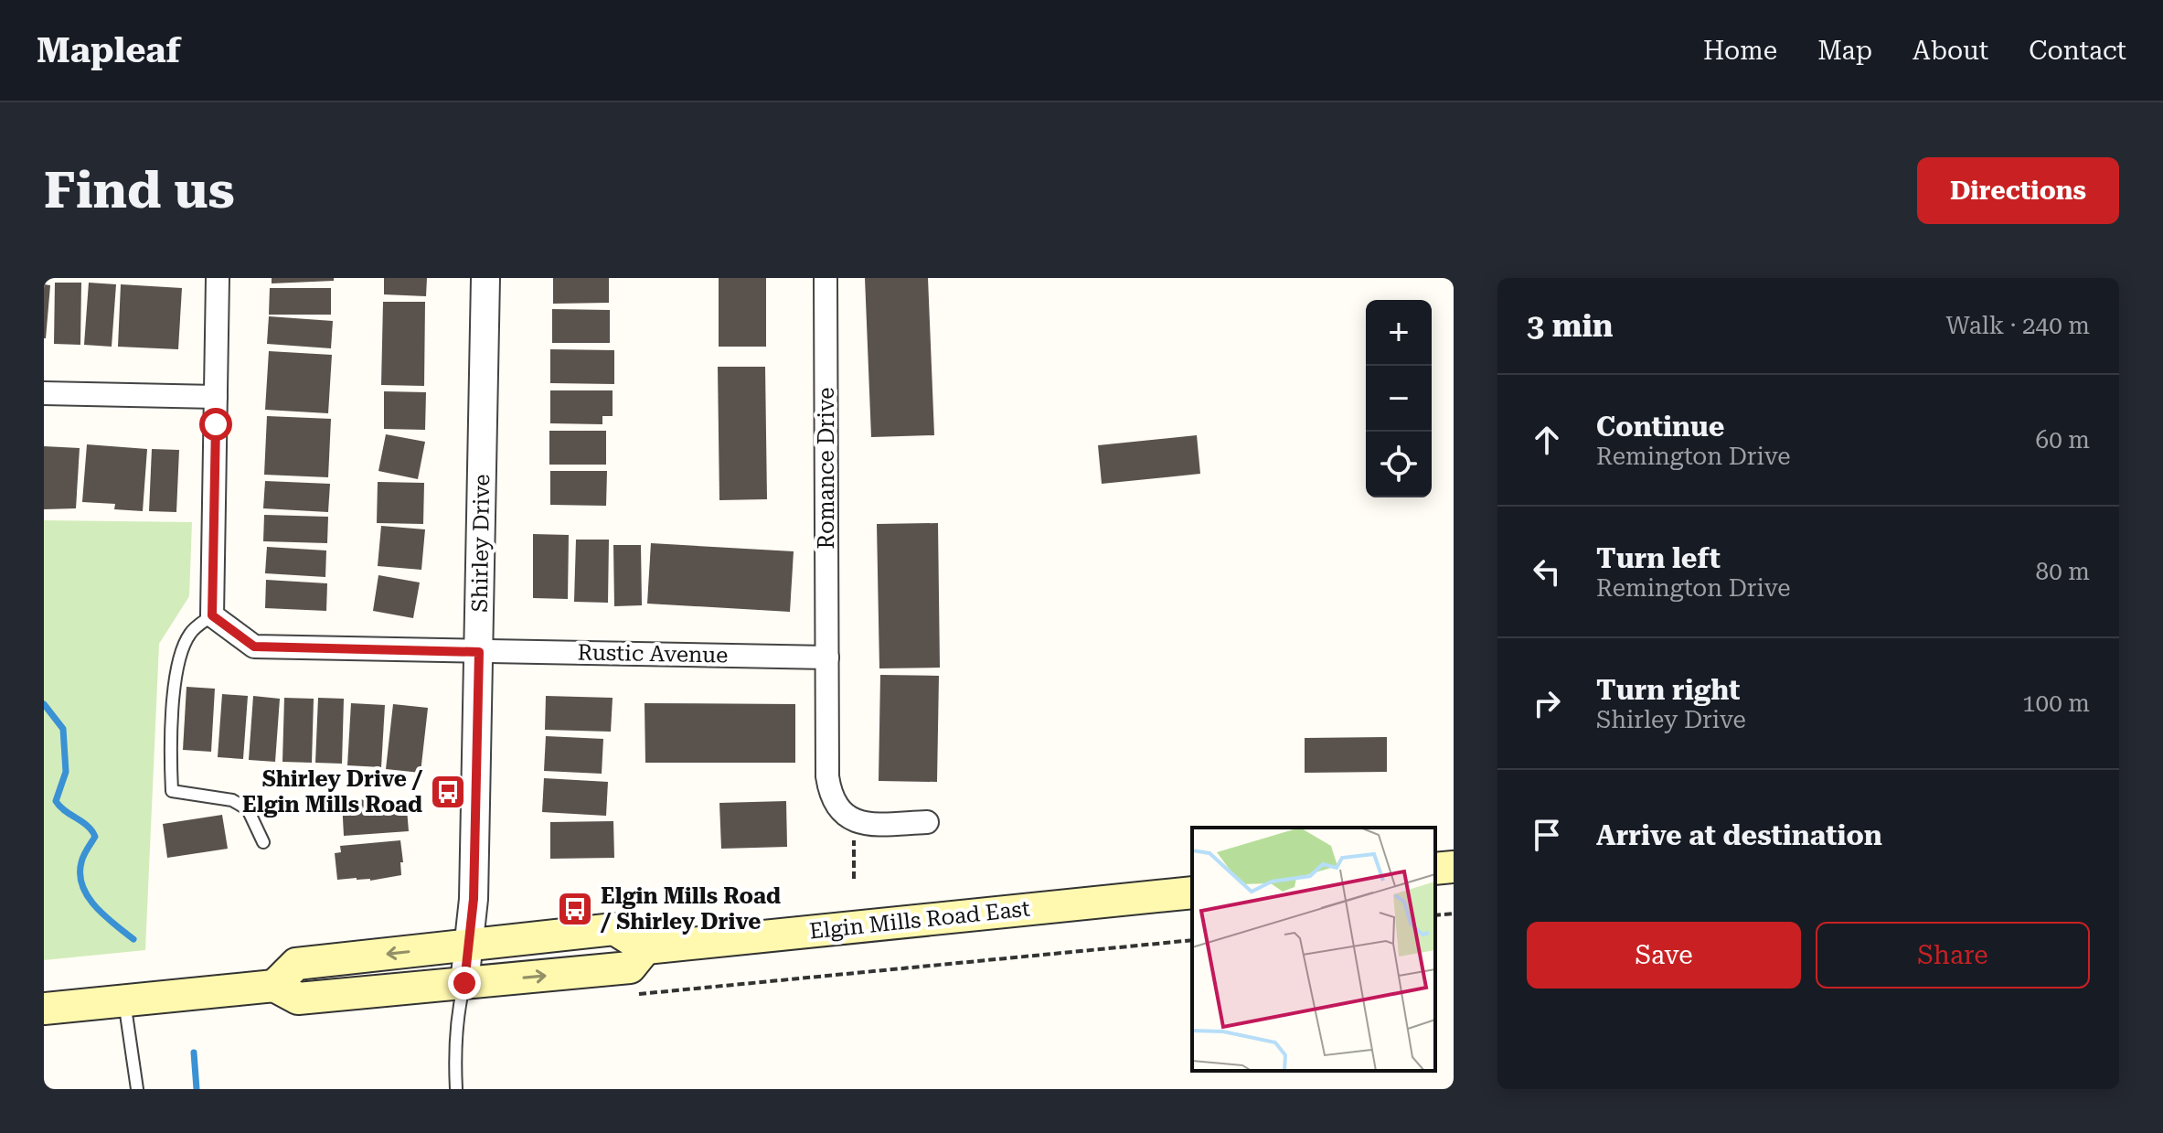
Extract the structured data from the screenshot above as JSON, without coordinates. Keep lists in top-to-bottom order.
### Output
{
  "streets": {
    "main road": ["Elgin Mills Road East"],
    "street": ["Romance Drive", "Shirley Drive", "Rustic Avenue"]
  },
  "crossings": [
    ["Romance Drive", "Rustic Avenue"],
    ["Shirley Drive", "Rustic Avenue"]
  ],
  "places": {
    "bus stop": ["Shirley Drive / Elgin Mills Road", "Elgin Mills Road / Shirley Drive"]
  },
  "page": {
    "header": "Mapleaf",
    "nav": [
      "Home",
      "Map",
      "About",
      "Contact"
    ],
    "buttons": [
      "Directions",
      ["Save", "Share"]
    ],
    "title": "Find us",
    "heading": ["3 min", "Walk · 240 m"],
    "map_buttons": ["+", "−"],
    "list": [
      ["Continue", "Remington Drive", "60 m"],
      ["Turn left", "Remington Drive", "80 m"],
      ["Turn right", "Shirley Drive", "100 m"],
      "Arrive at destination"
    ]
  }
}
